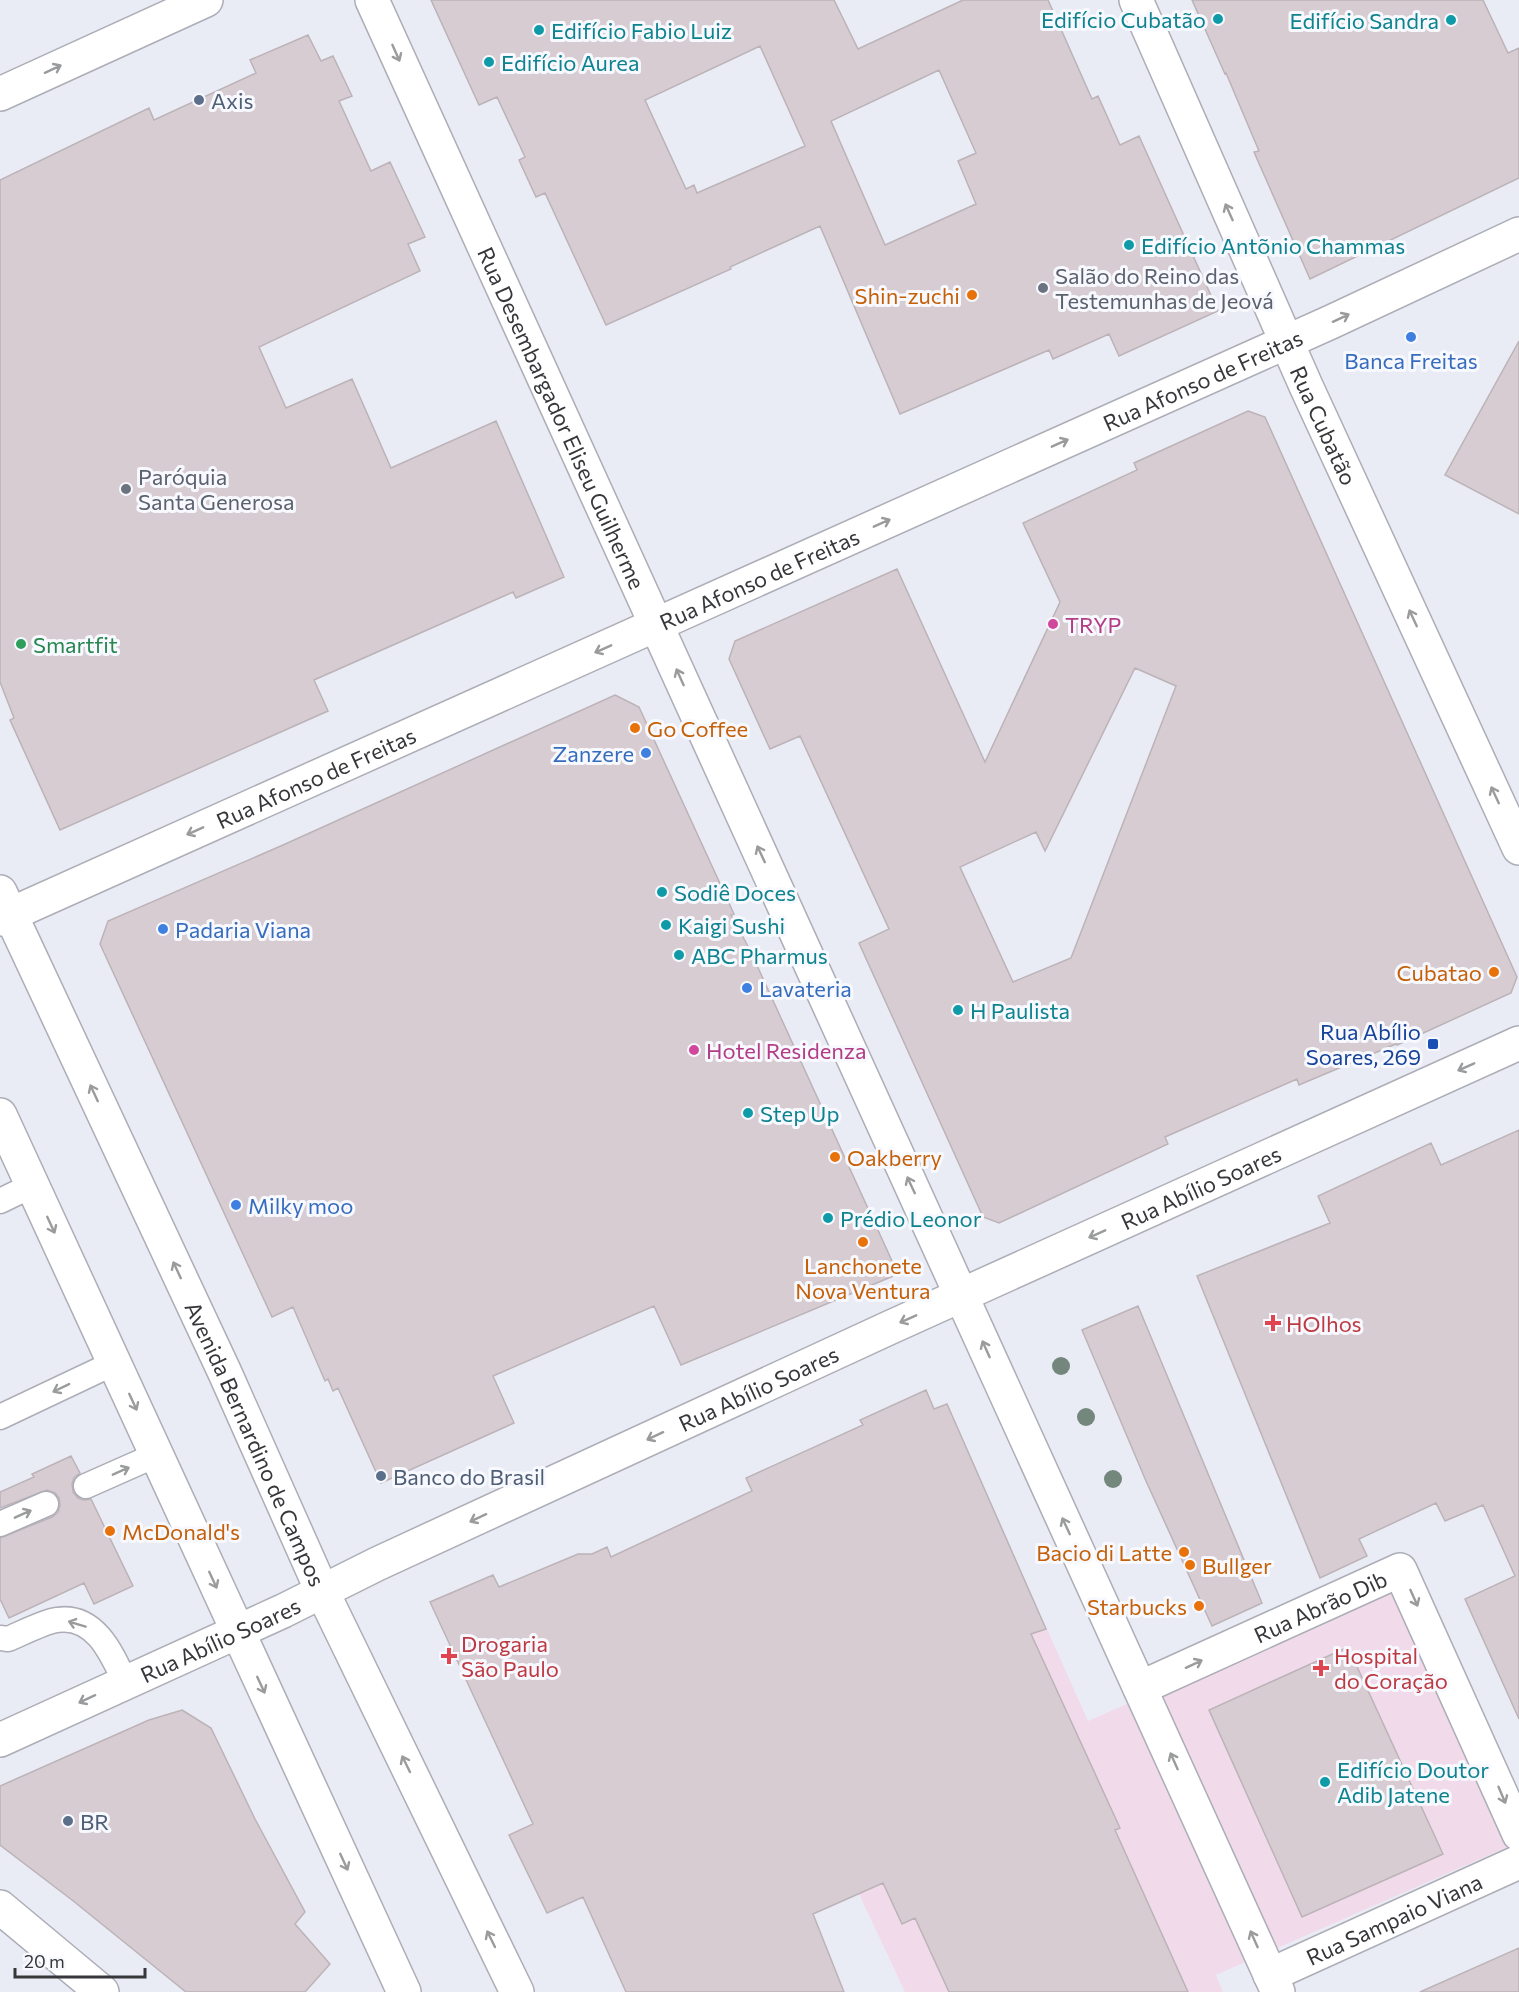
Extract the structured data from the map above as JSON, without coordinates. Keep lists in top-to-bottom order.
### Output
{
  "streets": {
    "street": [
      "Rua Afonso de Freitas",
      "Rua Desembargador Eliseu Guilherme",
      "Rua Cubatão",
      "Rua Abílio Soares",
      "Avenida Bernardino de Campos",
      "Rua Abrão Dib",
      "Rua Sampaio Viana"
    ]
  },
  "crossings": [
    ["Rua Afonso de Freitas", "Rua Desembargador Eliseu Guilherme"],
    ["Rua Afonso de Freitas", "Rua Cubatão"],
    ["Rua Afonso de Freitas", "Avenida Bernardino de Campos"],
    ["Rua Desembargador Eliseu Guilherme", "Rua Abílio Soares"],
    ["Rua Desembargador Eliseu Guilherme", "Rua Abrão Dib"],
    ["Rua Desembargador Eliseu Guilherme", "Rua Sampaio Viana"],
    ["Rua Abílio Soares", "Avenida Bernardino de Campos"]
  ],
  "one_way": ["Rua Cubatão", "Rua Abílio Soares"],
  "places": {
    "other": [
      "Edifício Cubatão",
      "Edifício Sandra",
      "Edifício Fabio Luiz",
      "Edifício Aurea",
      "Axis",
      "Edifício Antõnio Chammas",
      "Salão do Reino das Testemunhas de Jeová",
      "Shin-zuchi",
      "Banca Freitas",
      "Paróquia Santa Generosa",
      "TRYP",
      "Smartfit",
      "Go Coffee",
      "Zanzere",
      "Sodiê Doces",
      "Kaigi Sushi",
      "Padaria Viana",
      "ABC Pharmus",
      "Cubatao",
      "Lavateria",
      "H Paulista",
      "Hotel Residenza",
      "Step Up",
      "Oakberry",
      "Milky moo",
      "Prédio Leonor",
      "Lanchonete Nova Ventura",
      "Banco do Brasil",
      "McDonald's",
      "Bacio di Latte",
      "Bullger",
      "Starbucks",
      "Edifício Doutor Adib Jatene",
      "BR"
    ],
    "transit": ["Rua Abílio Soares, 269"],
    "health": ["HOlhos", "Drogaria São Paulo", "Hospital do Coração"]
  },
  "scale_bar": "20 m"
}
